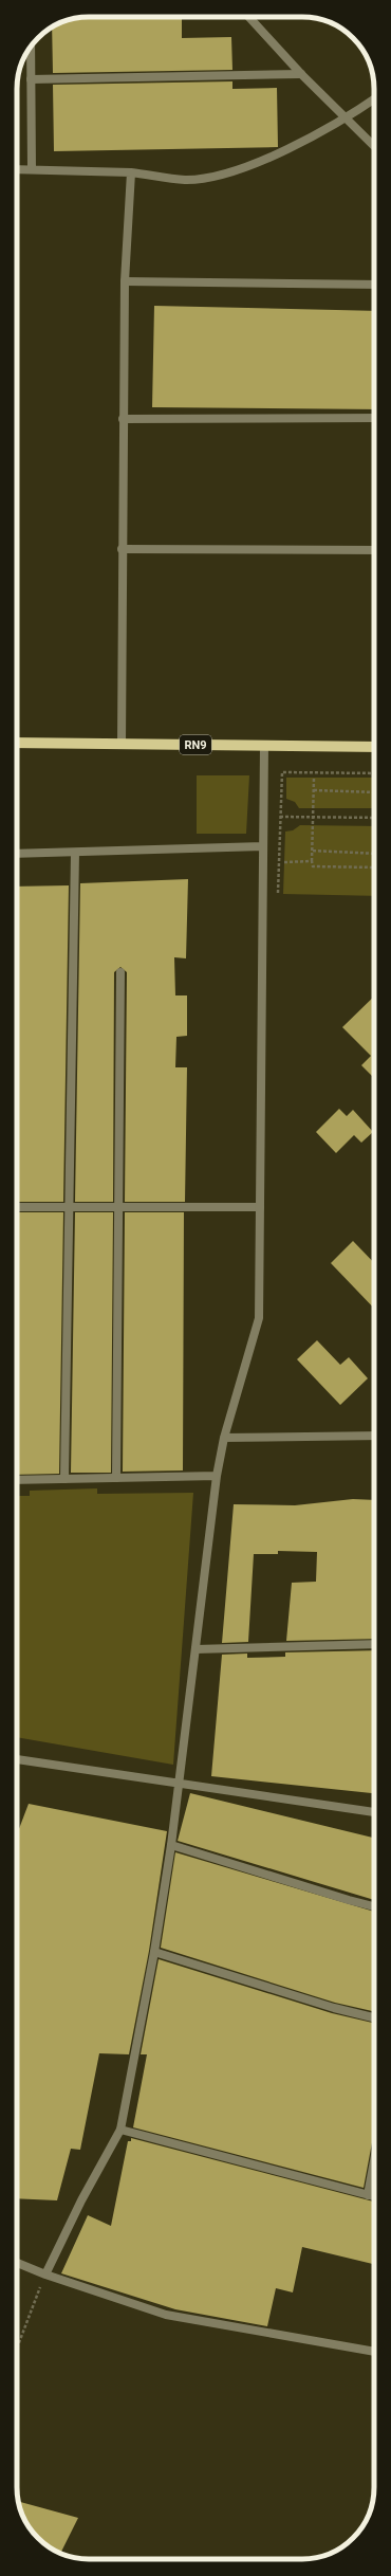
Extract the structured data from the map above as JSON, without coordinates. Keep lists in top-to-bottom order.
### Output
{
  "streets": {
    "main road": ["RN9"]
  }
}
